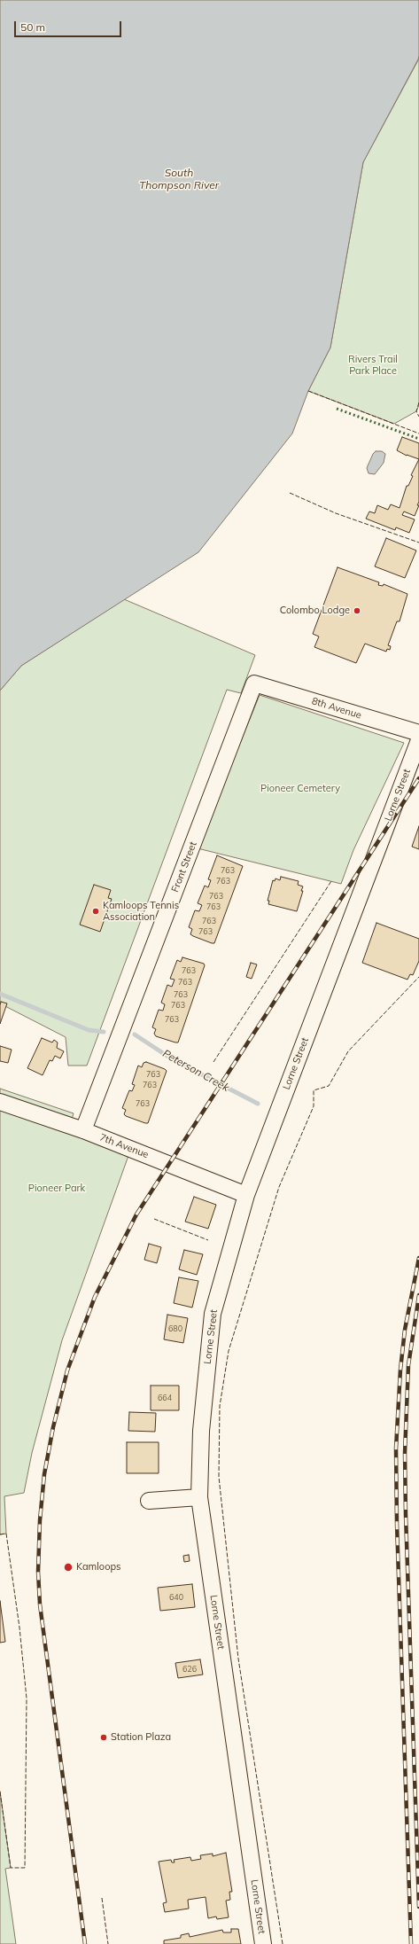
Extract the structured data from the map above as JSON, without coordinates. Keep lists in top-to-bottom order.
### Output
{
  "streets": {
    "street": [
      "8th Avenue",
      "Lorne Street",
      "Front Street",
      "7th Avenue"
    ]
  },
  "crossings": [
    ["8th Avenue", "Front Street"],
    ["Lorne Street", "7th Avenue"],
    ["Front Street", "7th Avenue"]
  ],
  "water": ["South Thompson River", "Peterson Creek"],
  "parks": ["Rivers Trail Park Place", "Pioneer Cemetery", "Pioneer Park"],
  "places": [
    "Colombo Lodge",
    "Kamloops Tennis Association",
    "Kamloops",
    "Station Plaza"
  ],
  "house_numbers": [
    "763",
    "763",
    "763",
    "763",
    "763",
    "763",
    "763",
    "763",
    "763",
    "763",
    "763",
    "763",
    "763",
    "763",
    "680",
    "664",
    "640",
    "626"
  ],
  "scale_bar": "50 m"
}
